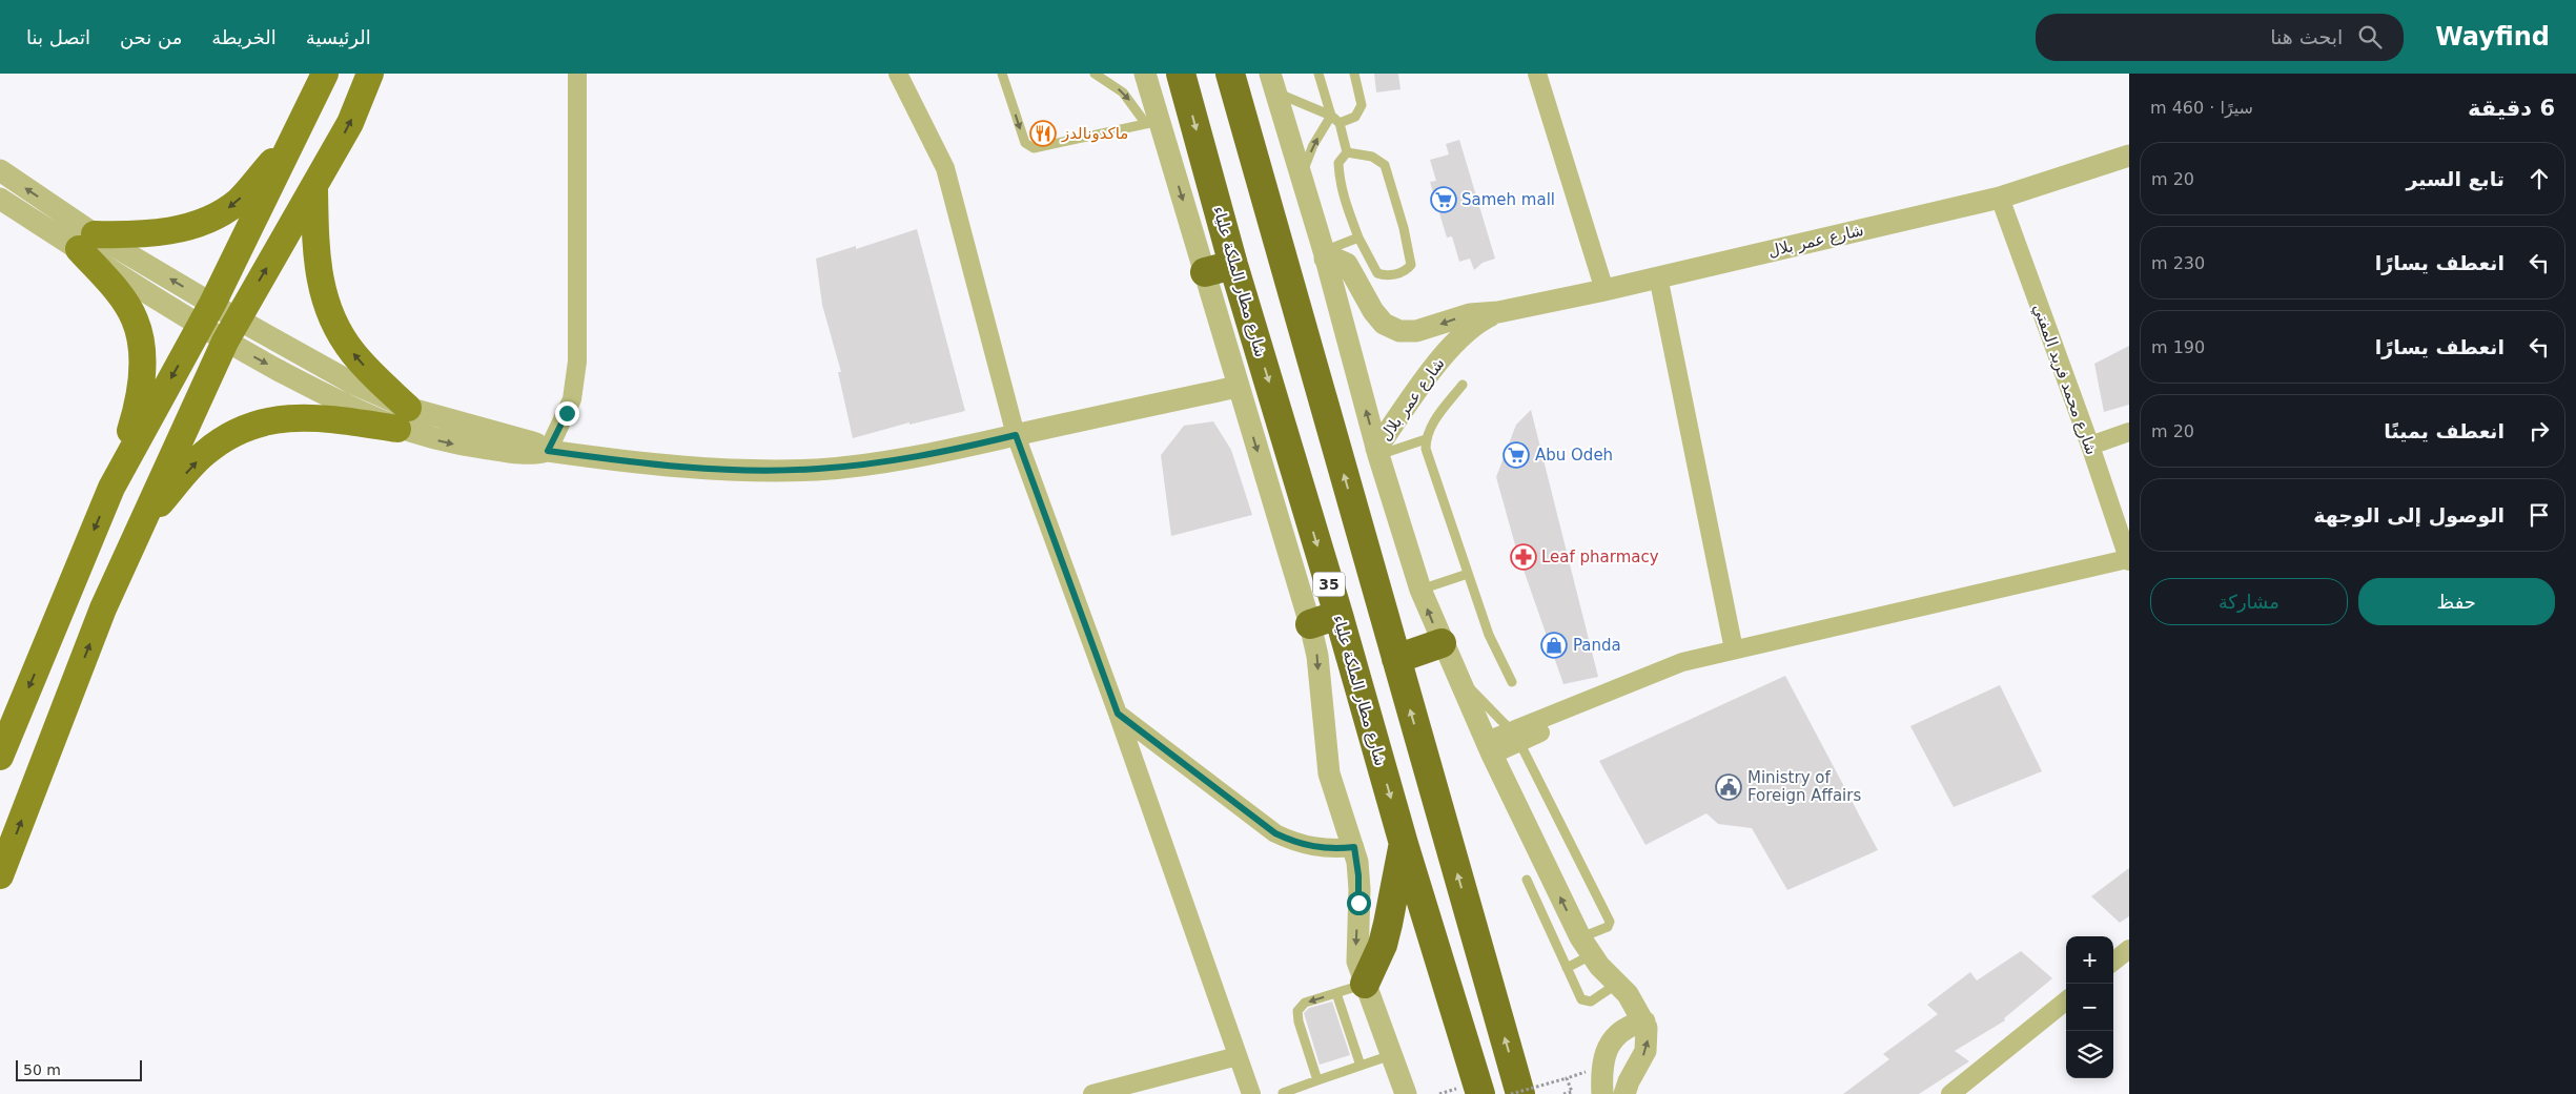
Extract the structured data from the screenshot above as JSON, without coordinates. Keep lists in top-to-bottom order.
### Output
{
  "streets": {
    "highway": ["شارع مطار الملكة علياء", "35"],
    "street": ["شارع عمر بلال", "شارع محمد فريد المفتي"]
  },
  "crossings": [
    ["شارع عمر بلال", "شارع محمد فريد المفتي"]
  ],
  "places": {
    "restaurant": ["ماكدونالدز"],
    "supermarket": ["Sameh mall", "Abu Odeh"],
    "pharmacy": ["Leaf pharmacy"],
    "shop": ["Panda"],
    "public building": ["Ministry of Foreign Affairs"]
  },
  "scale_bar": "50 m",
  "page": {
    "header": "Wayfind",
    "search": "ابحث هنا",
    "nav": [
      "الرئيسية",
      "الخريطة",
      "من نحن",
      "اتصل بنا"
    ],
    "heading": ["6 دقيقة", "سيرًا · 460 m"],
    "list": [
      ["تابع السير", "20 m"],
      ["انعطف يسارًا", "230 m"],
      ["انعطف يسارًا", "190 m"],
      ["انعطف يمينًا", "20 m"],
      "الوصول إلى الوجهة"
    ],
    "buttons": ["حفظ", "مشاركة"],
    "map_buttons": ["+", "−"],
    "scale": "50 m"
  }
}
